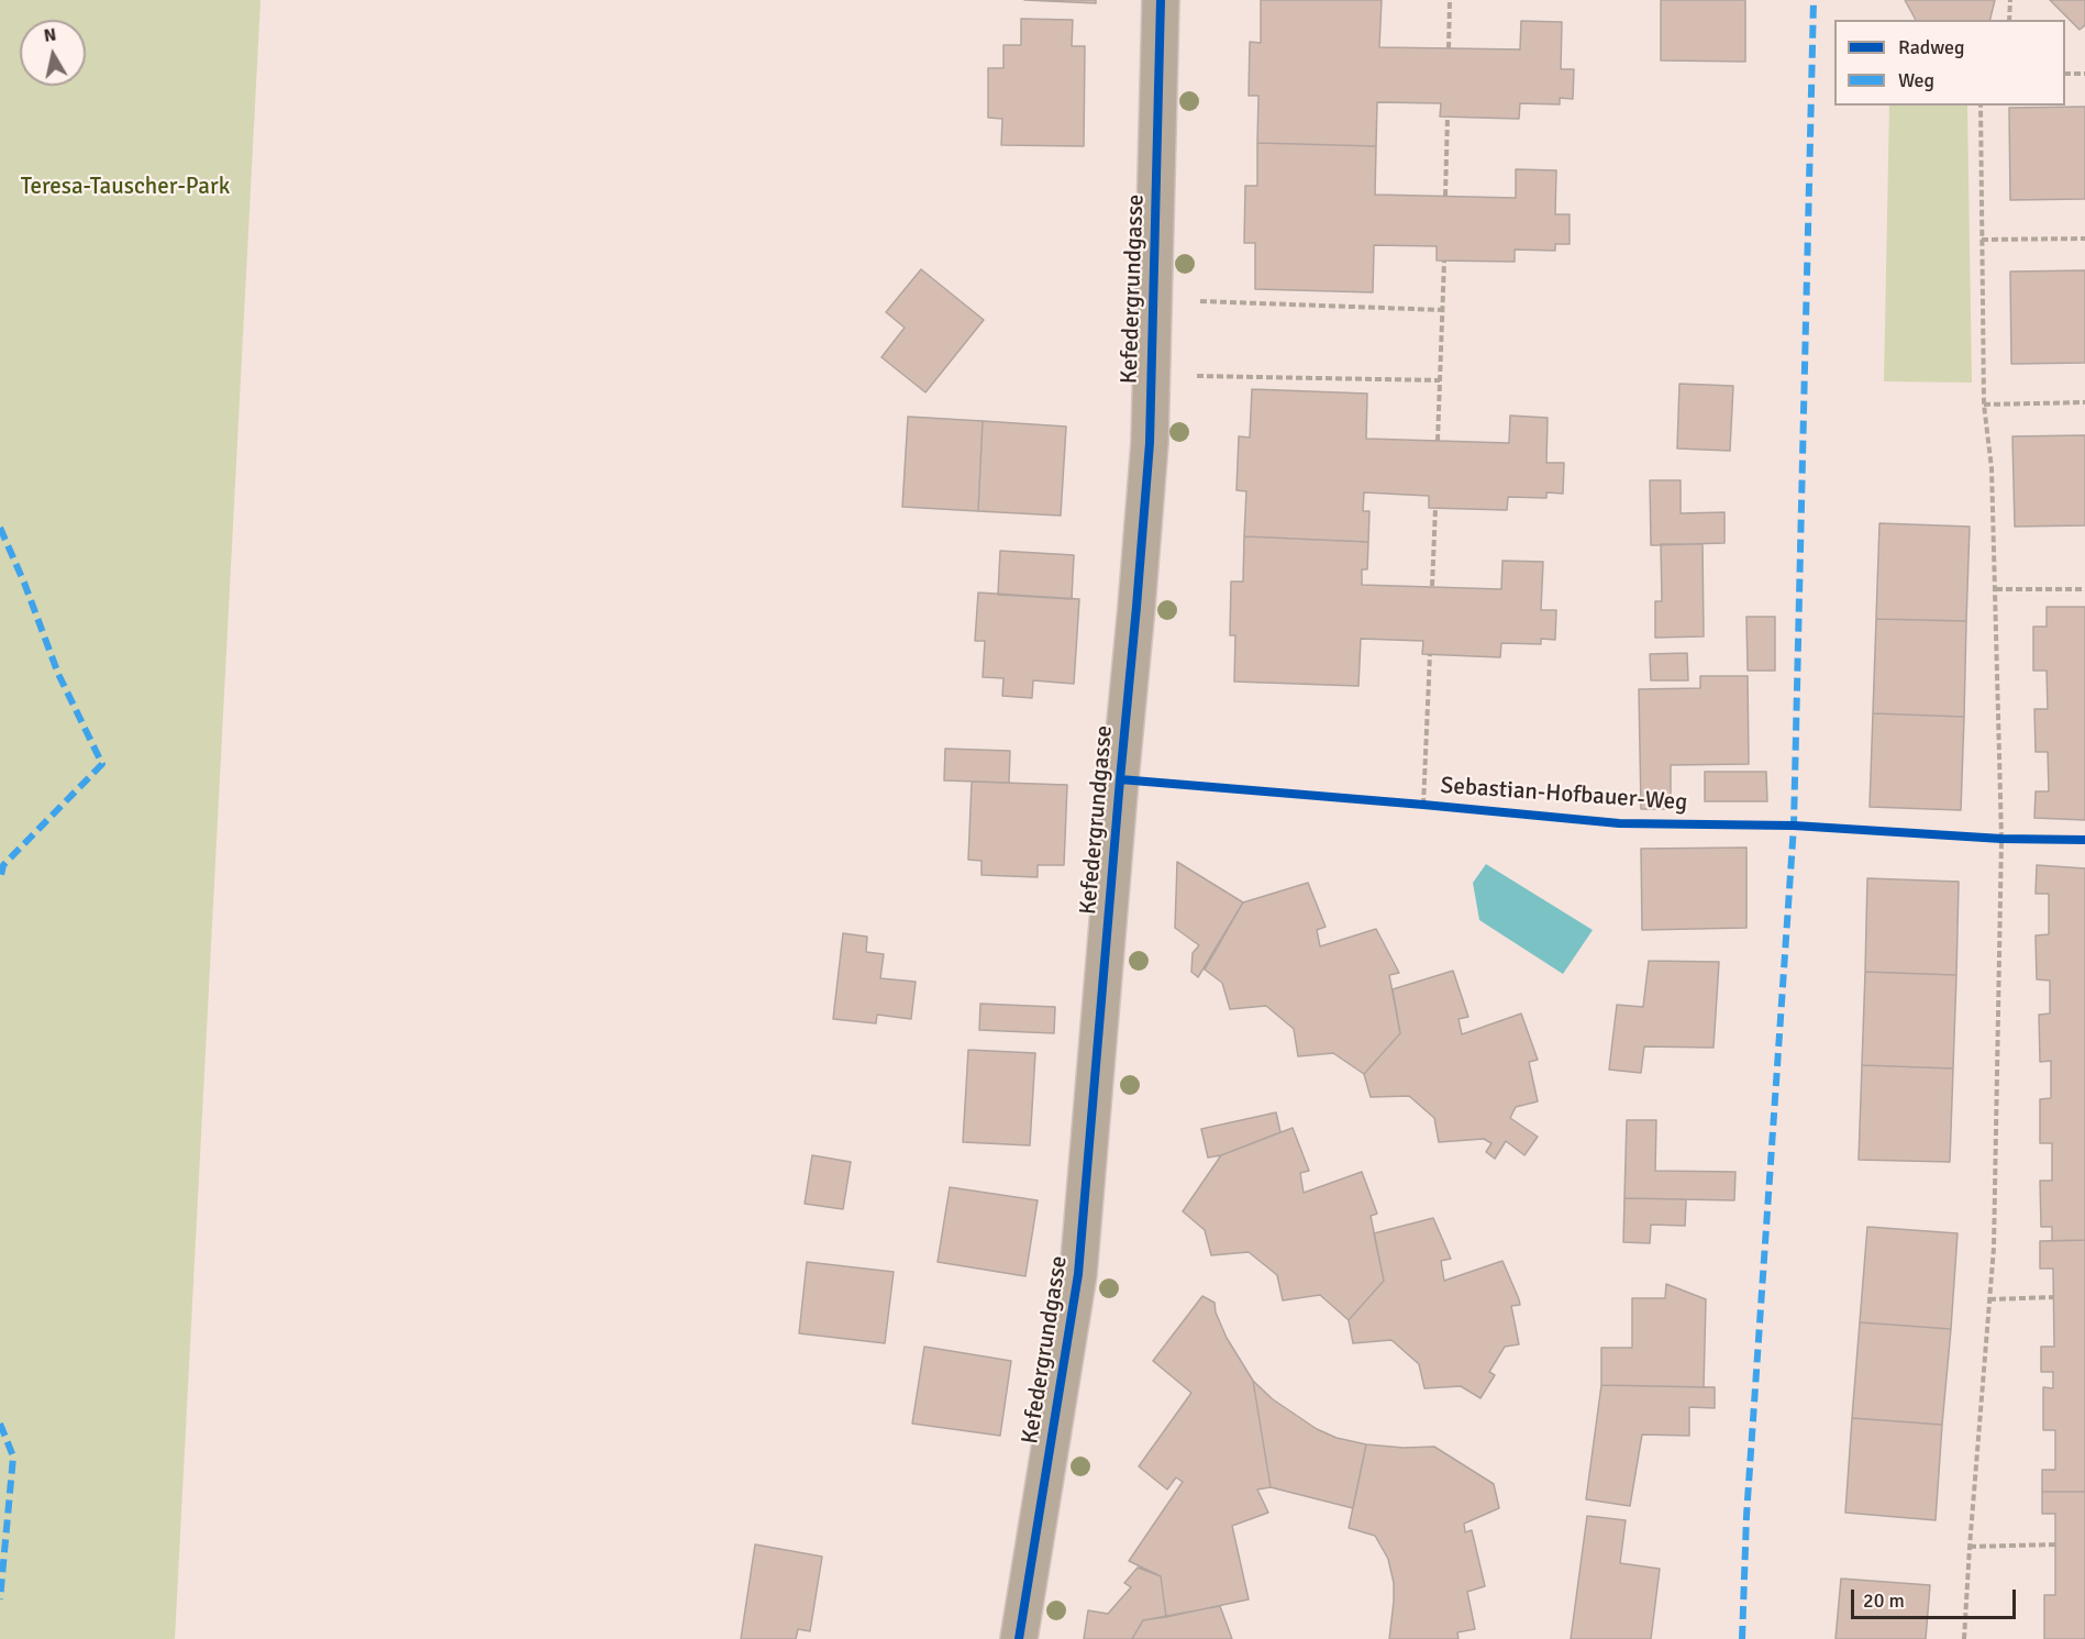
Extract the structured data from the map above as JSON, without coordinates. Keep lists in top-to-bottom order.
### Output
{
  "streets": {
    "street": ["Kefedergrundgasse"],
    "cycle path": ["Sebastian-Hofbauer-Weg"]
  },
  "parks": ["Teresa-Tauscher-Park"],
  "legend": ["Radweg", "Weg"],
  "scale_bar": "20 m",
  "north": "top"
}
